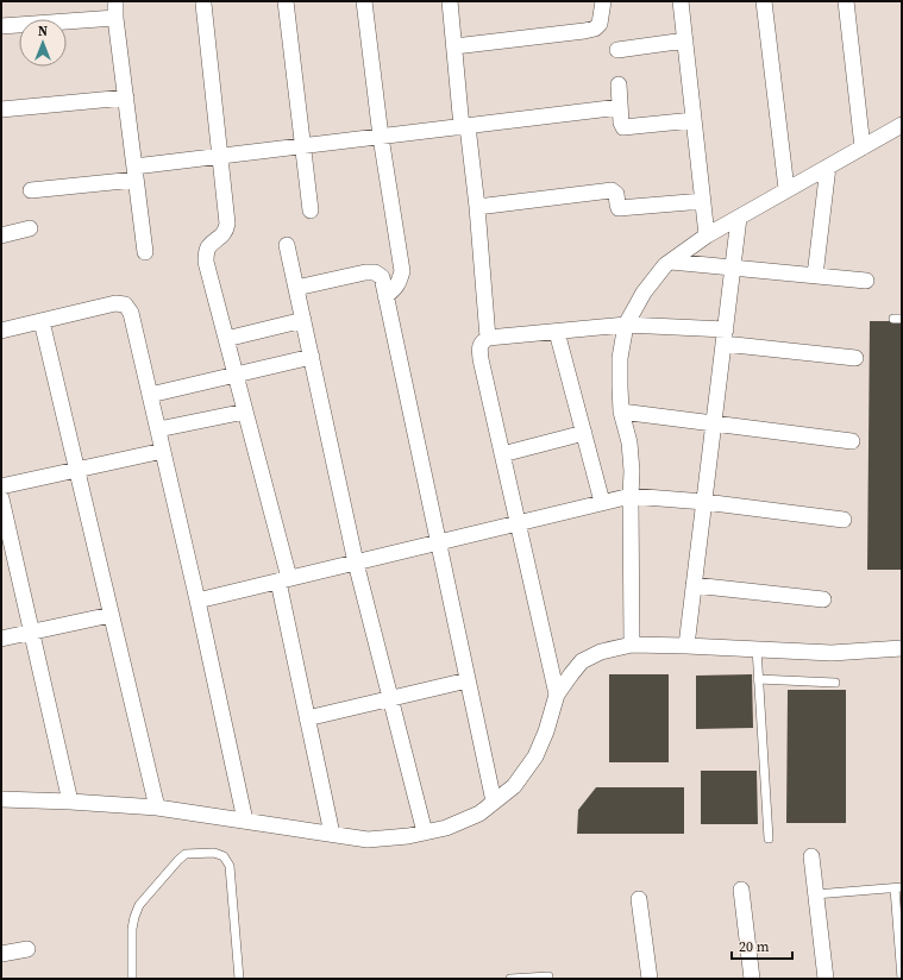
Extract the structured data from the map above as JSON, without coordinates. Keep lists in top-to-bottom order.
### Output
{
  "scale_bar": "20 m",
  "north": "top"
}
